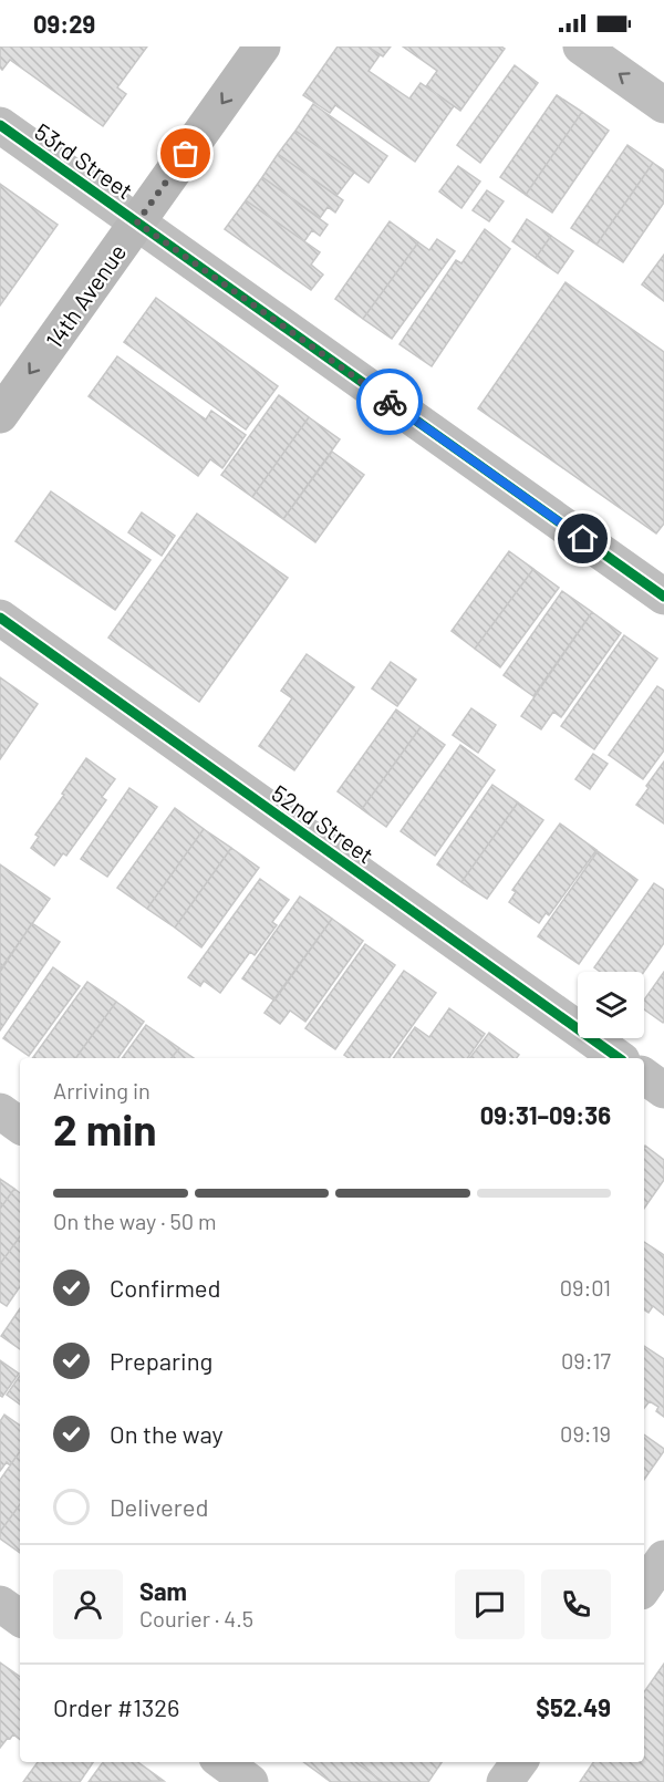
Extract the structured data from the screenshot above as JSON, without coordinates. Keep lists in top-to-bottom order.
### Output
{
  "streets": {
    "main road": ["14th Avenue"],
    "street": ["53rd Street", "52nd Street"]
  },
  "crossings": [
    ["53rd Street", "14th Avenue"]
  ],
  "one_way": ["14th Avenue"],
  "page": {
    "status": "09:29",
    "heading": ["2 min", "Arriving in", "09:31–09:36"],
    "panel": [
      "Sam",
      "Courier · 4.5",
      "Order #1326",
      "$52.49"
    ],
    "bar": "On the way · 50 m",
    "list": [
      ["Confirmed", "09:01"],
      ["Preparing", "09:17"],
      ["On the way", "09:19"],
      "Delivered"
    ]
  }
}
